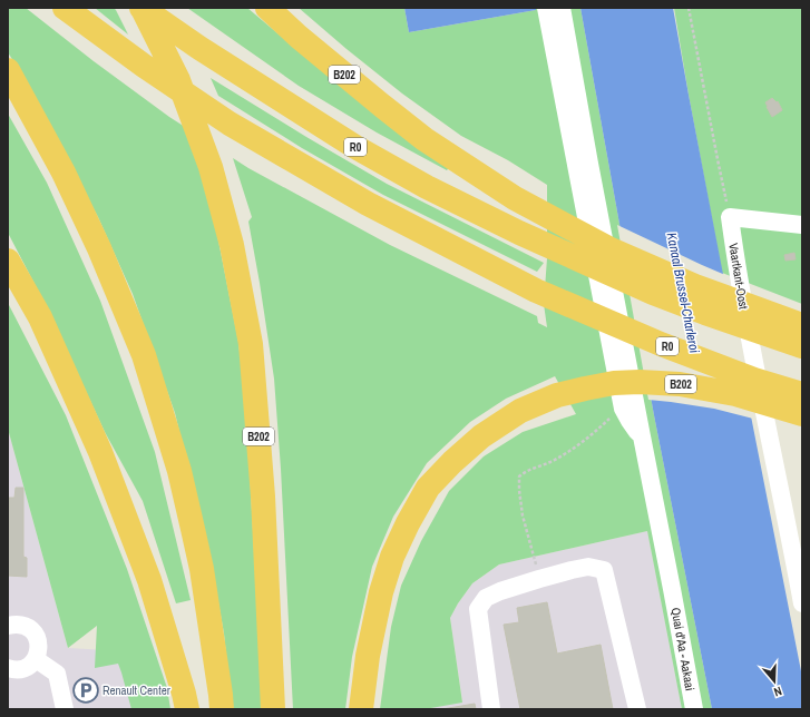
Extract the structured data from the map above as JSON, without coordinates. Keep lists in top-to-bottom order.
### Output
{
  "streets": {
    "highway": ["B202", "R0"],
    "street": ["Vaartkant-Oost", "Quai d'Aa - Aakaai"]
  },
  "crossings": [
    ["B202", "R0"]
  ],
  "water": ["Kanaal Brussel-Charleroi"],
  "places": {
    "parking": ["Renault Center"]
  },
  "north": "bottom"
}
